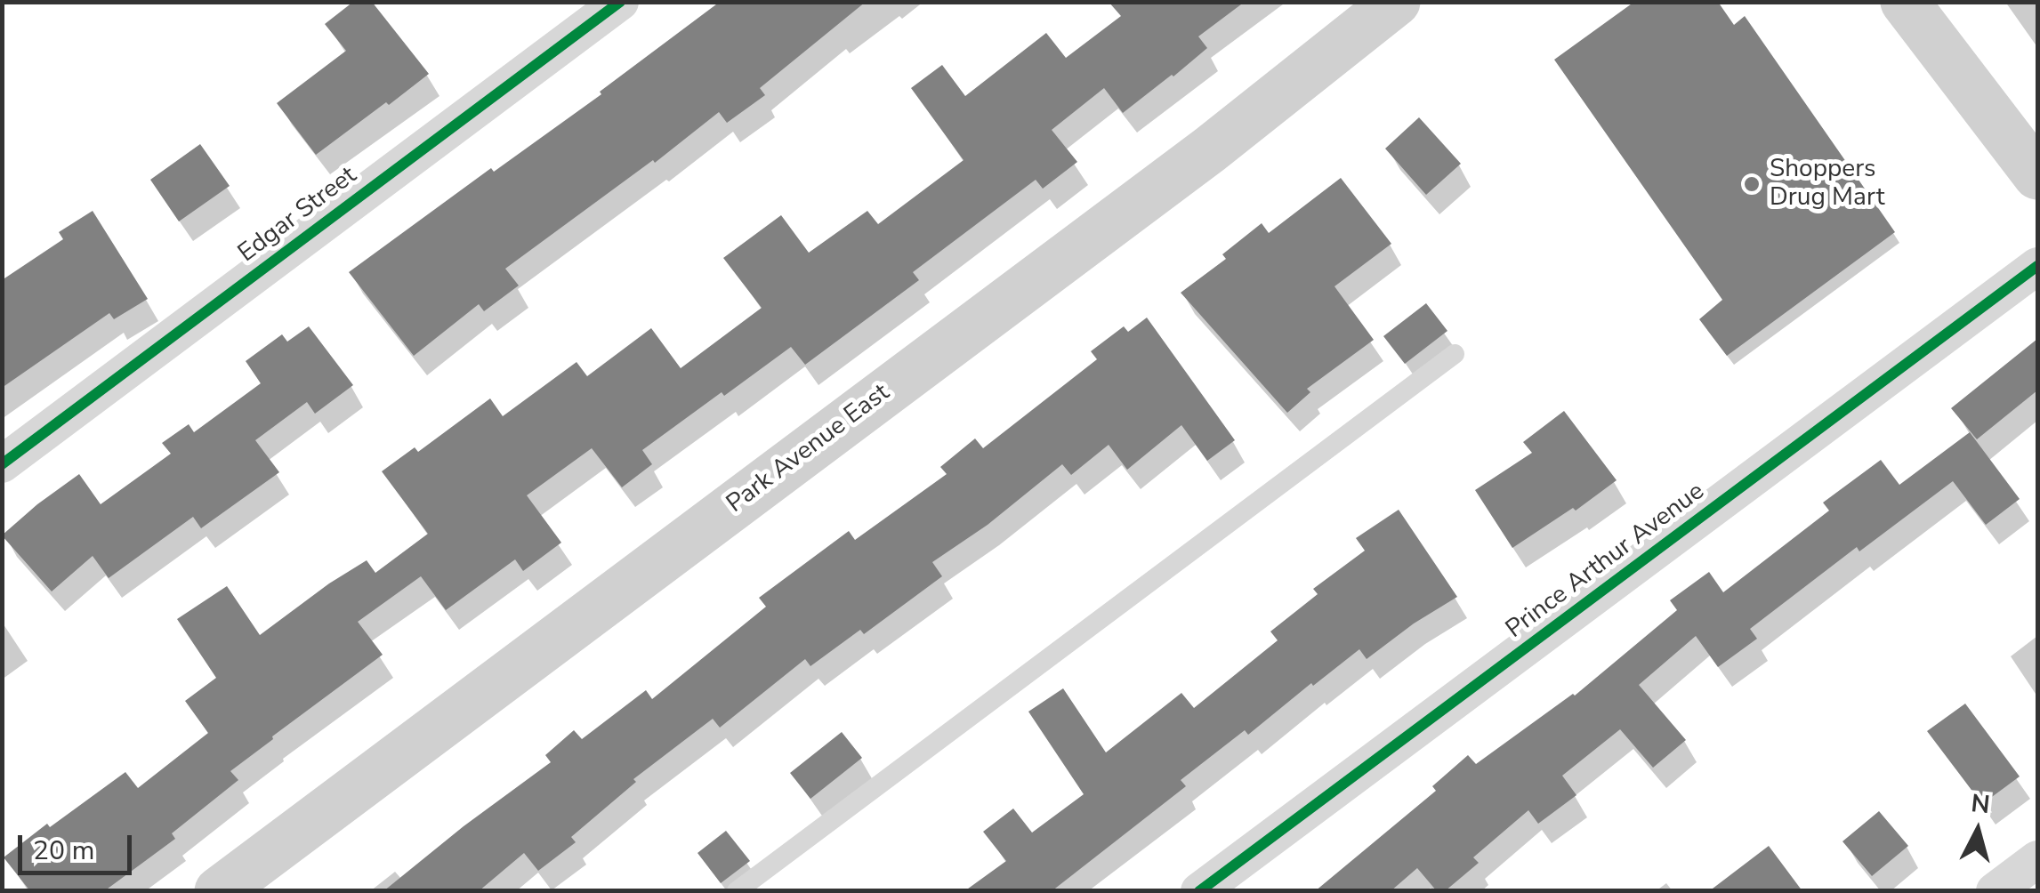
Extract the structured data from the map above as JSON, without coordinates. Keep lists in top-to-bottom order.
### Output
{
  "streets": {
    "main road": ["Park Avenue East"],
    "street": ["Edgar Street", "Prince Arthur Avenue"]
  },
  "places": ["Shoppers Drug Mart"],
  "scale_bar": "20 m",
  "north": "top"
}
